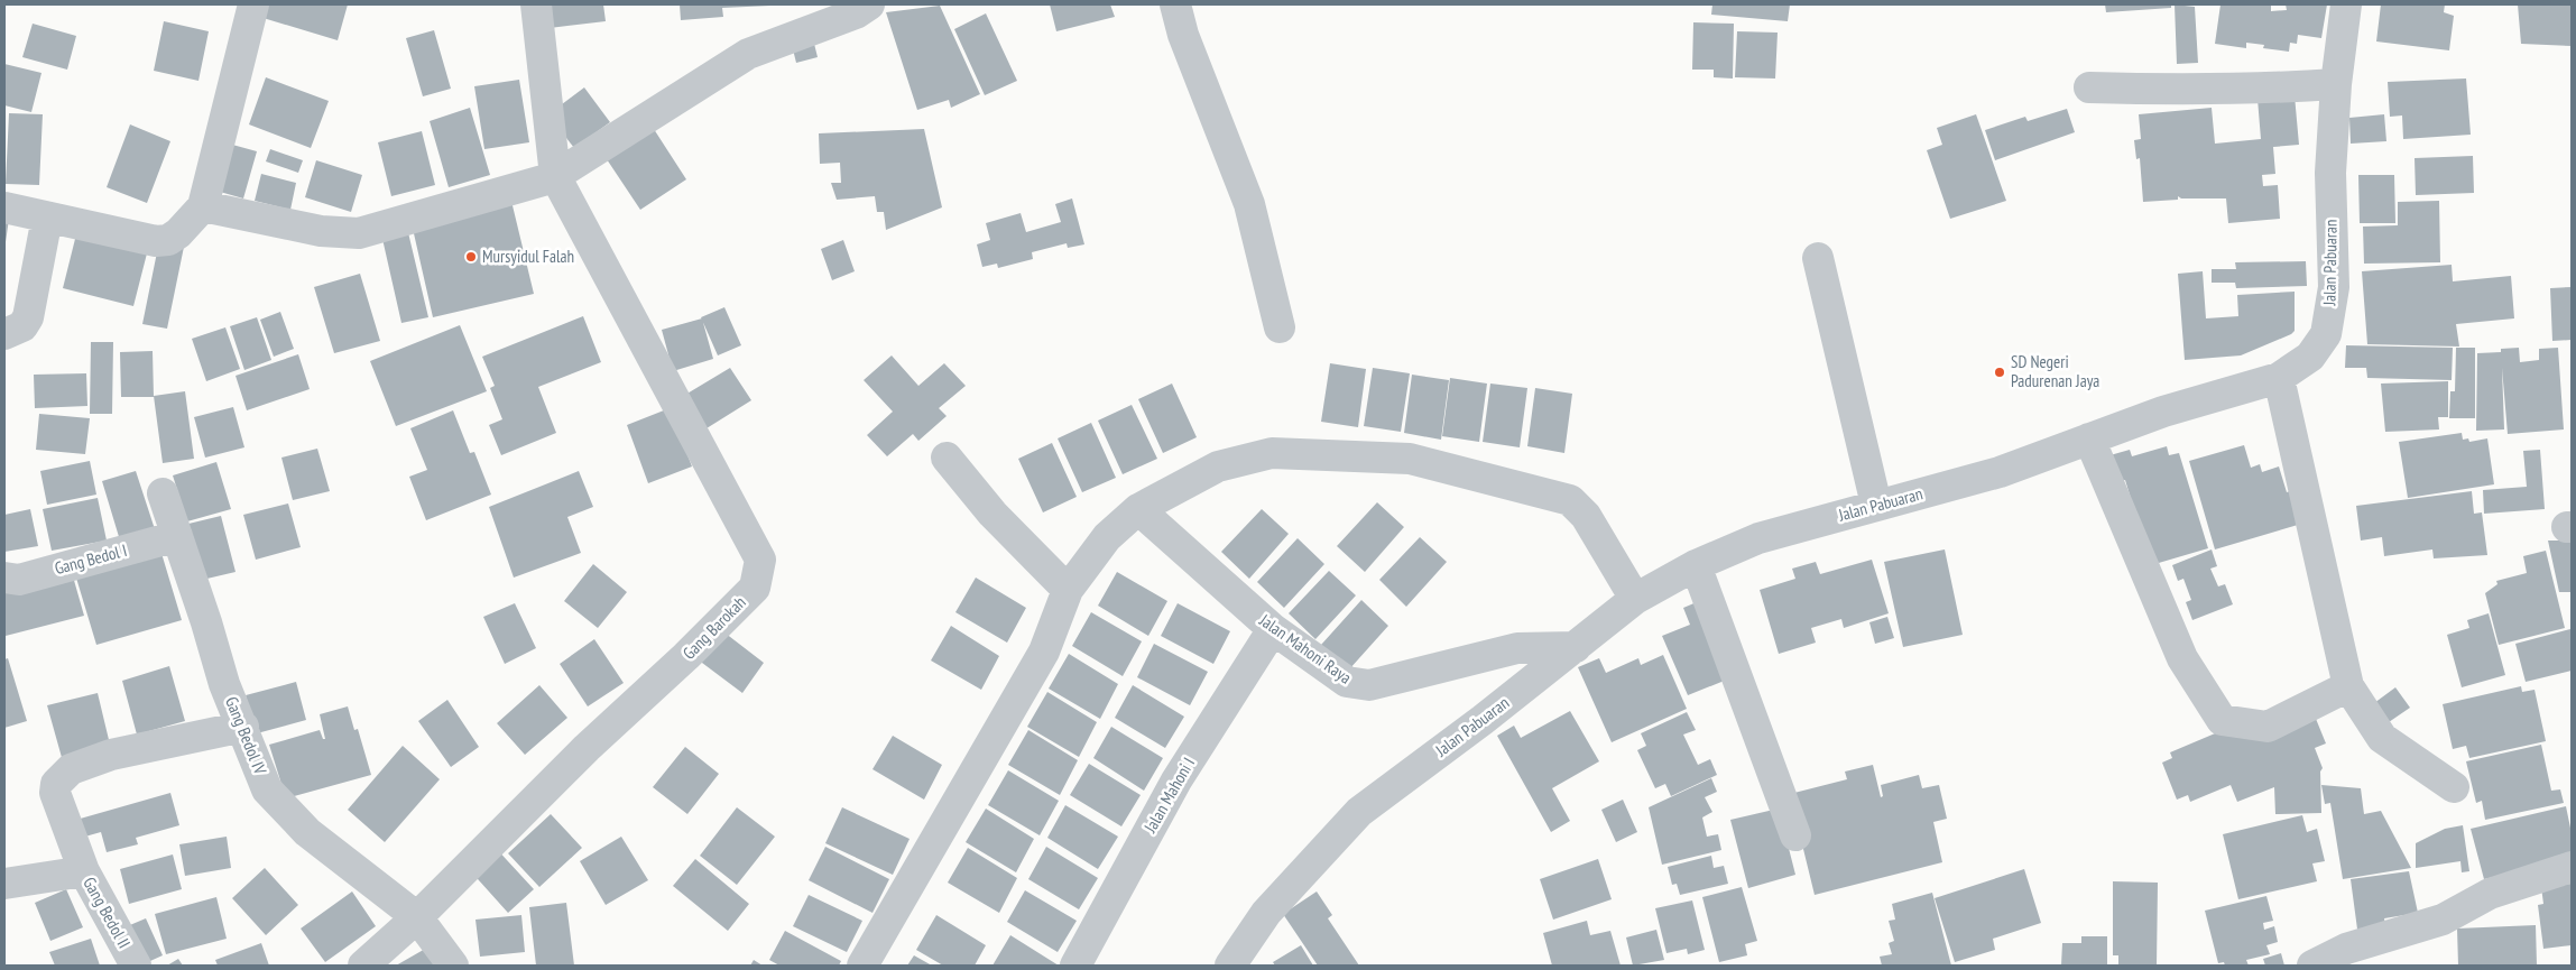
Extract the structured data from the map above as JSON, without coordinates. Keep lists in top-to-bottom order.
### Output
{
  "streets": {
    "street": [
      "Jalan Pabuaran",
      "Gang Bedol I",
      "Gang Barokah",
      "Jalan Mahoni Raya",
      "Gang Bedol IV",
      "Jalan Mahoni I",
      "Gang Bedol II"
    ]
  },
  "crossings": [
    ["Jalan Pabuaran", "Jalan Mahoni Raya"],
    ["Gang Bedol I", "Gang Bedol IV"],
    ["Gang Barokah", "Gang Bedol IV"],
    ["Jalan Mahoni Raya", "Jalan Mahoni I"]
  ],
  "places": ["Mursyidul Falah", "SD Negeri Padurenan Jaya"]
}
